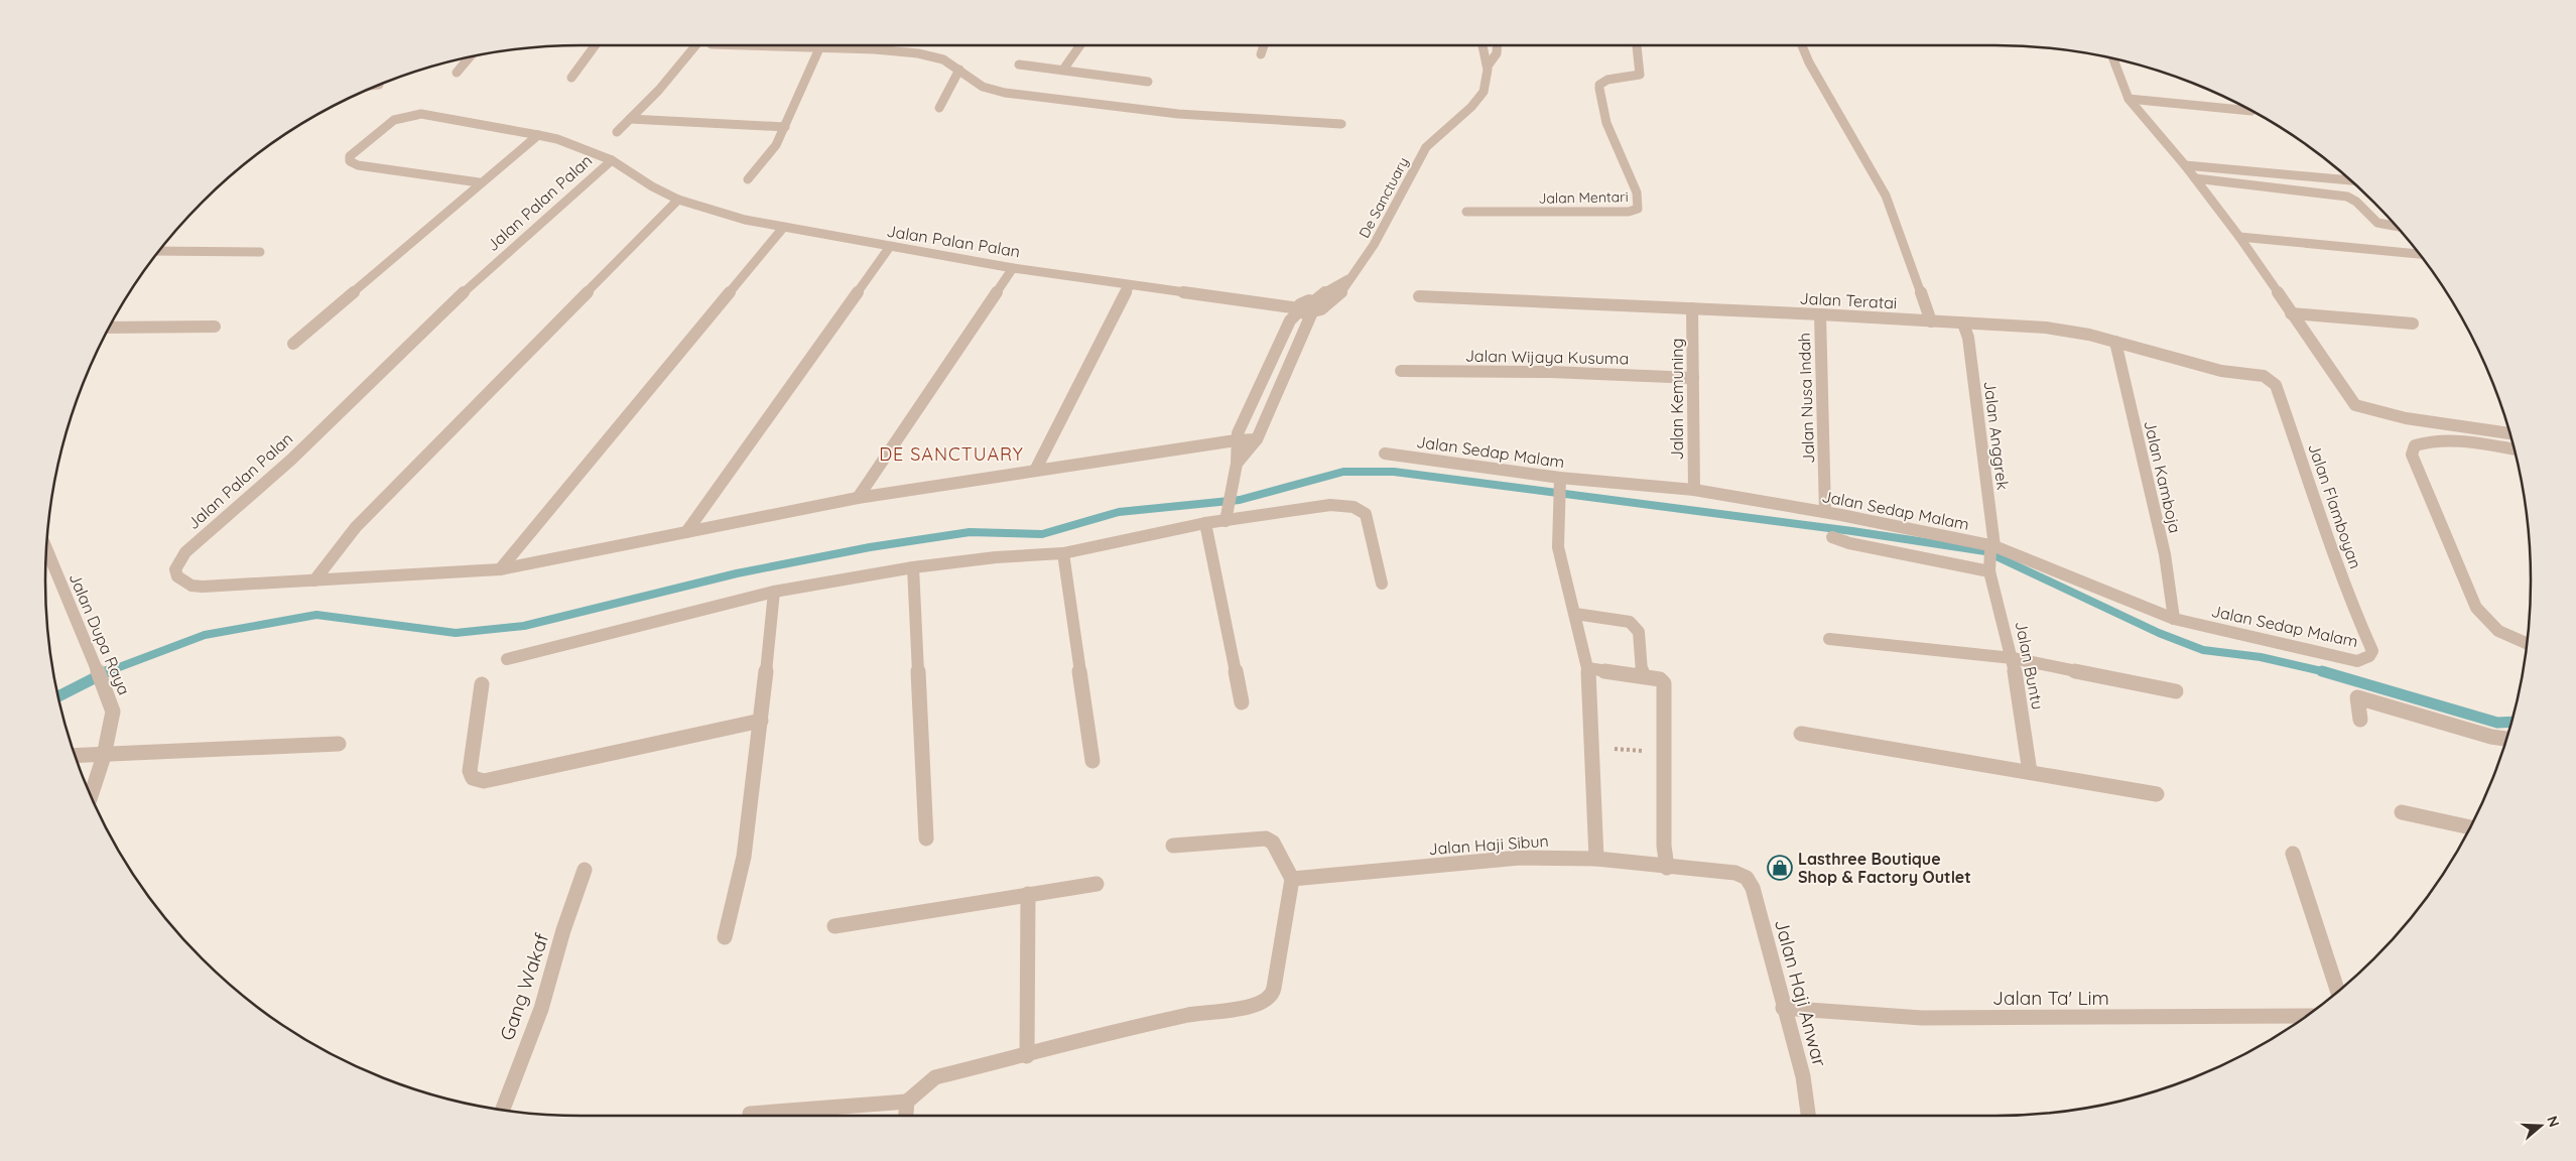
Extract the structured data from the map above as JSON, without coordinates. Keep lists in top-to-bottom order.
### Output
{
  "streets": {
    "street": [
      "De Sanctuary",
      "Jalan Mentari",
      "Jalan Palan Palan",
      "Jalan Teratai",
      "Jalan Wijaya Kusuma",
      "Jalan Nusa Indah",
      "Jalan Kemuning",
      "Jalan Anggrek",
      "Jalan Sedap Malam",
      "Jalan Kamboja",
      "Jalan Flamboyan",
      "Jalan Dupa Raya",
      "Jalan Buntu",
      "Jalan Haji Sibun",
      "Gang Wakaf",
      "Jalan Haji Anwar",
      "Jalan Ta' Lim"
    ]
  },
  "crossings": [
    ["Jalan Teratai", "Jalan Nusa Indah"],
    ["Jalan Teratai", "Jalan Kemuning"],
    ["Jalan Teratai", "Jalan Anggrek"],
    ["Jalan Teratai", "Jalan Kamboja"],
    ["Jalan Teratai", "Jalan Flamboyan"],
    ["Jalan Wijaya Kusuma", "Jalan Kemuning"],
    ["Jalan Nusa Indah", "Jalan Sedap Malam"],
    ["Jalan Kemuning", "Jalan Sedap Malam"],
    ["Jalan Anggrek", "Jalan Sedap Malam"],
    ["Jalan Anggrek", "Jalan Buntu"],
    ["Jalan Sedap Malam", "Jalan Kamboja"],
    ["Jalan Sedap Malam", "Jalan Flamboyan"],
    ["Jalan Haji Sibun", "Jalan Haji Anwar"],
    ["Jalan Haji Anwar", "Jalan Ta' Lim"]
  ],
  "districts": ["DE SANCTUARY"],
  "places": {
    "shop": ["Lasthree Boutique Shop & Factory Outlet"]
  },
  "north": "right"
}
